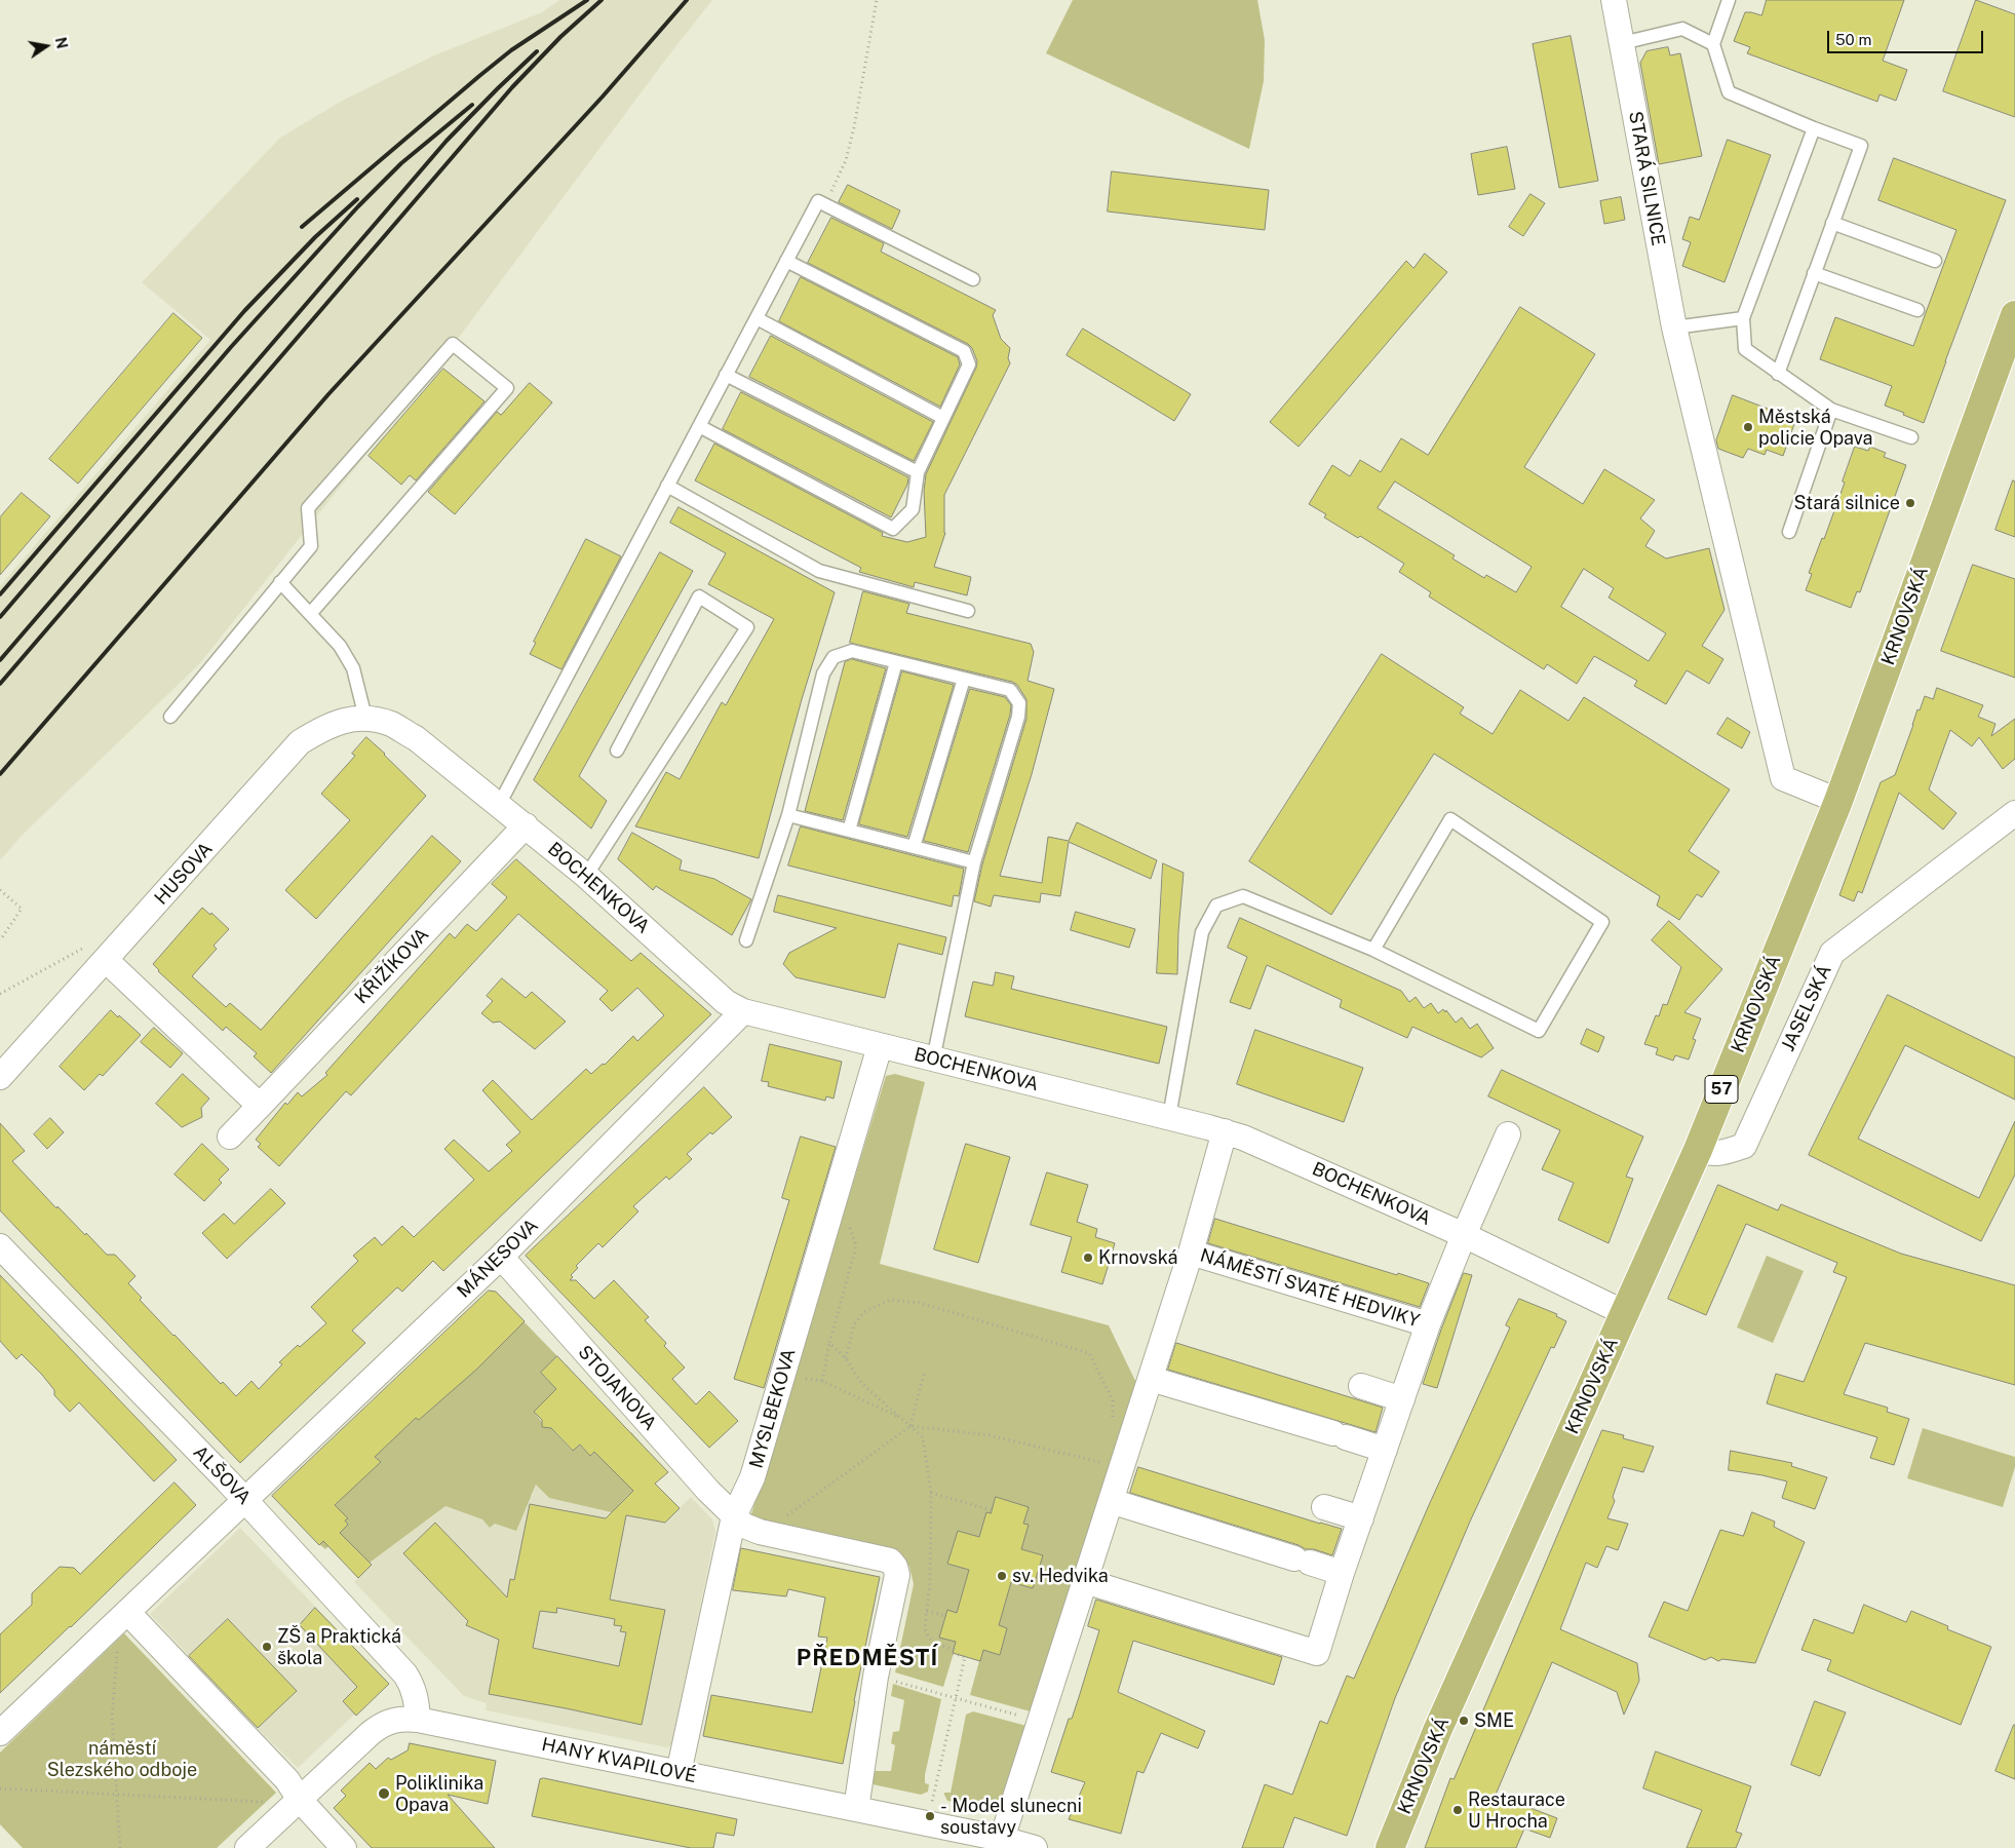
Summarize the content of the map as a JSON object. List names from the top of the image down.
{
  "streets": {
    "main road": ["KRNOVSKÁ", "57"],
    "street": [
      "STARÁ SILNICE",
      "HUSOVA",
      "BOCHENKOVA",
      "KŘIŽÍKOVA",
      "JASELSKÁ",
      "MÁNESOVA",
      "NÁMĚSTÍ SVATÉ HEDVIKY",
      "STOJANOVA",
      "MYSLBEKOVA",
      "ALŠOVA",
      "HANY KVAPILOVÉ"
    ]
  },
  "crossings": [
    ["STARÁ SILNICE", "KRNOVSKÁ"],
    ["KRNOVSKÁ", "BOCHENKOVA"],
    ["KRNOVSKÁ", "JASELSKÁ"],
    ["HUSOVA", "BOCHENKOVA"],
    ["BOCHENKOVA", "KŘIŽÍKOVA"],
    ["BOCHENKOVA", "MÁNESOVA"],
    ["BOCHENKOVA", "NÁMĚSTÍ SVATÉ HEDVIKY"],
    ["BOCHENKOVA", "MYSLBEKOVA"],
    ["MÁNESOVA", "STOJANOVA"],
    ["MÁNESOVA", "ALŠOVA"],
    ["NÁMĚSTÍ SVATÉ HEDVIKY", "HANY KVAPILOVÉ"],
    ["STOJANOVA", "MYSLBEKOVA"],
    ["MYSLBEKOVA", "HANY KVAPILOVÉ"],
    ["ALŠOVA", "HANY KVAPILOVÉ"]
  ],
  "districts": ["PŘEDMĚSTÍ"],
  "parks": ["náměstí Slezského odboje"],
  "places": [
    "Městská policie Opava",
    "Stará silnice",
    "Krnovská",
    "sv. Hedvika",
    "ZŠ a Praktická škola",
    "SME",
    "Poliklinika Opava",
    "Restaurace U Hrocha",
    "- Model slunecni soustavy"
  ],
  "scale_bar": "50 m",
  "north": "right"
}
